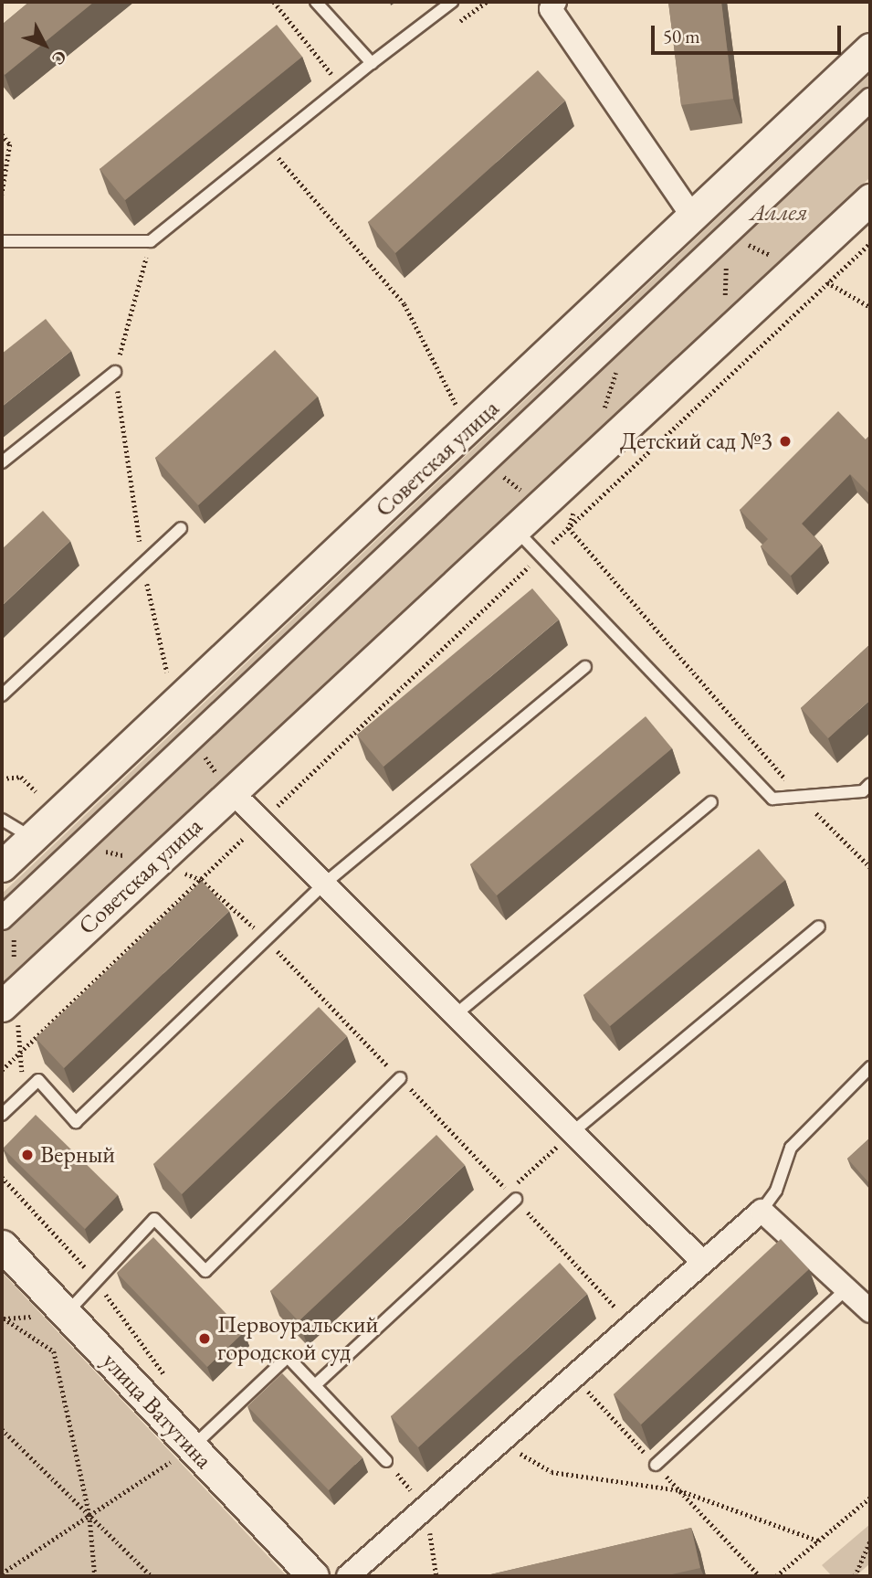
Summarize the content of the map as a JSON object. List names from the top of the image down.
{
  "streets": {
    "street": ["Советская улица", "улица Ватутина"]
  },
  "parks": ["Аллея"],
  "places": ["Детский сад №3", "Верный", "Первоуральский городской суд"],
  "scale_bar": "50 m",
  "north": "bottom right"
}
